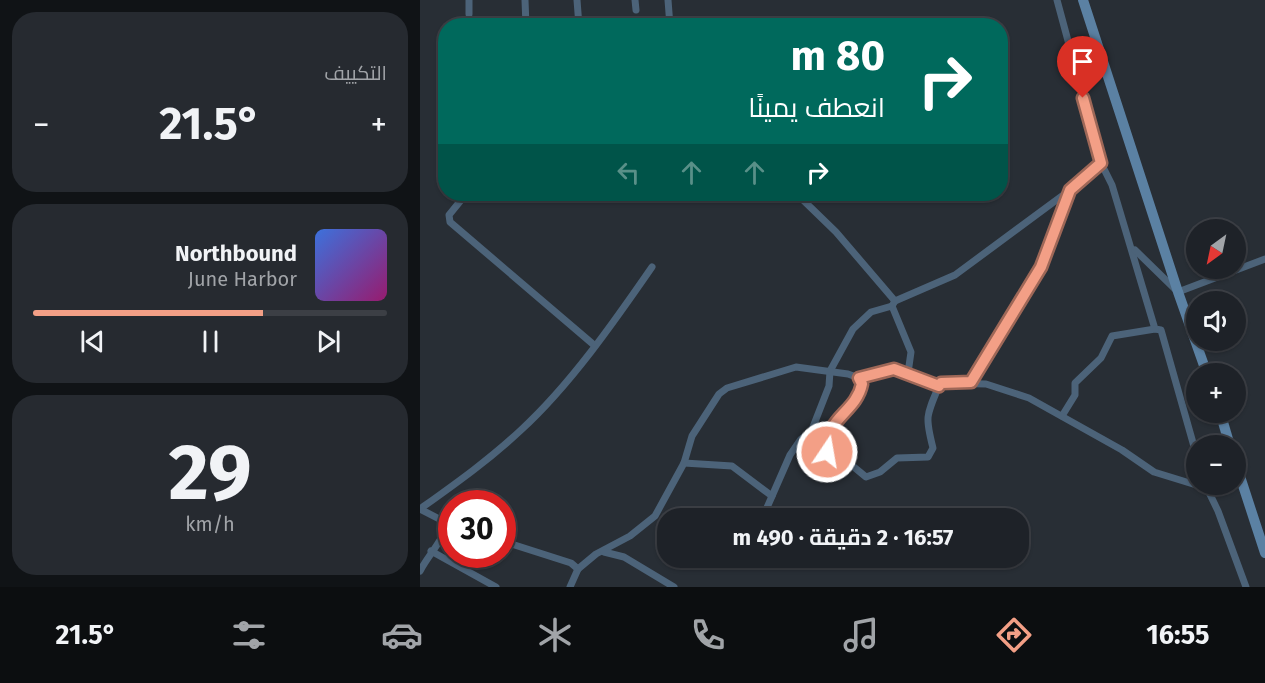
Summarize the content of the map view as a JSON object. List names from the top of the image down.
{
  "north": "bottom left",
  "page": {
    "tile": [
      "التكييف",
      ["29", "km/h"]
    ],
    "turn": ["80 m", "انعطف يمينًا"],
    "heat": ["−", "21.5°", "+"],
    "map_buttons": ["+", "−"],
    "song": ["Northbound", "June Harbor"],
    "limit": "30",
    "trip": "16:57 · 2 دقيقة · 490 m",
    "tabs": ["16:55", "21.5°"]
  }
}
